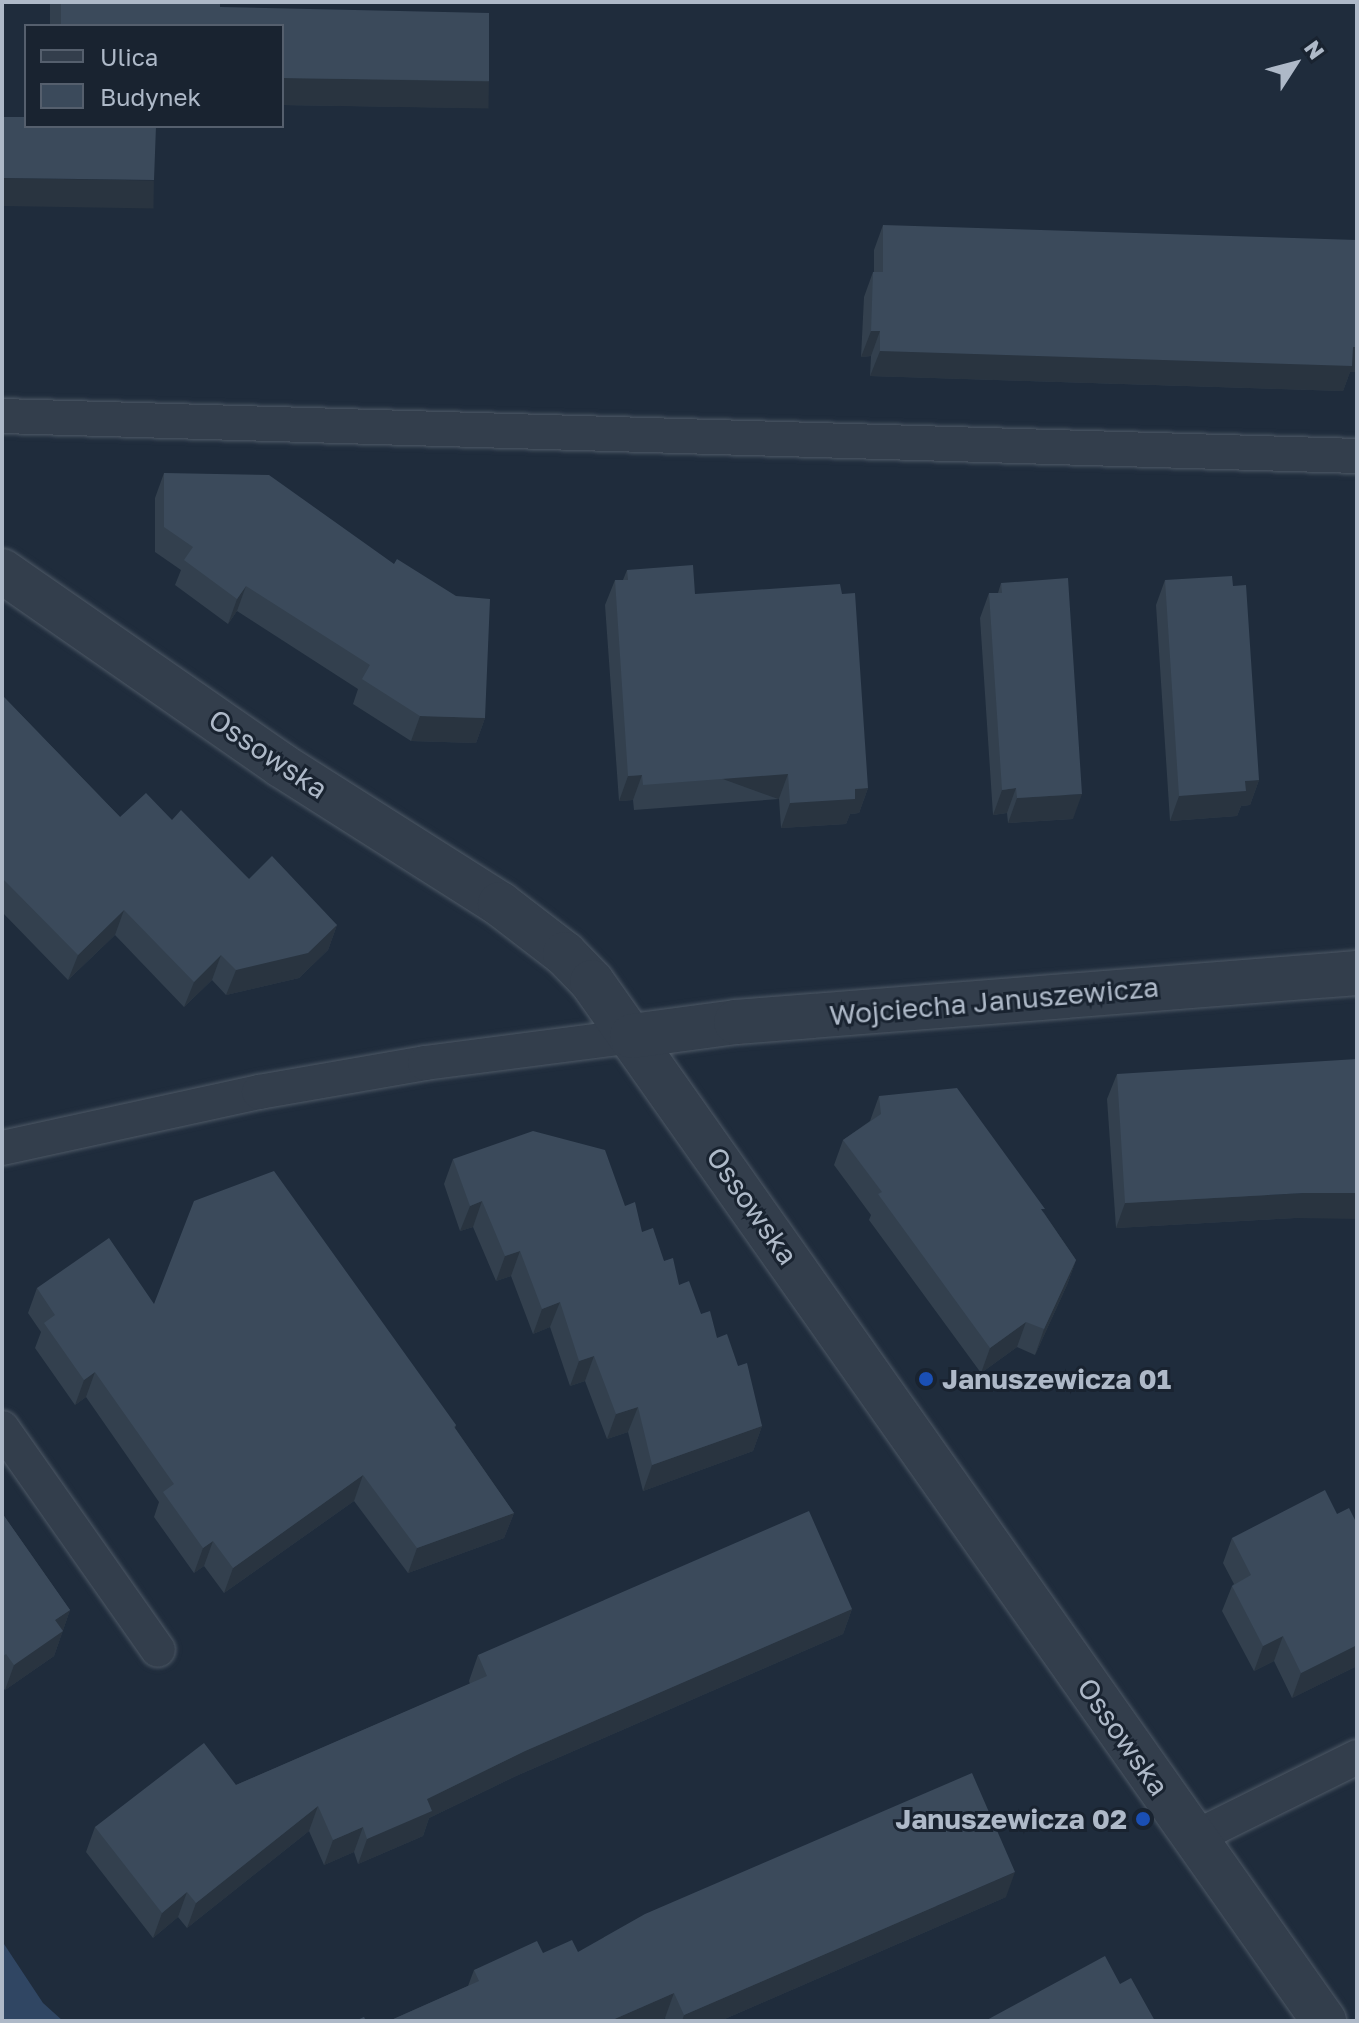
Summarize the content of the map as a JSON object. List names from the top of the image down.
{
  "streets": {
    "street": ["Ossowska", "Wojciecha Januszewicza"]
  },
  "crossings": [
    ["Ossowska", "Wojciecha Januszewicza"]
  ],
  "places": ["Januszewicza 01", "Januszewicza 02"],
  "legend": ["Ulica", "Budynek"],
  "north": "top right"
}
